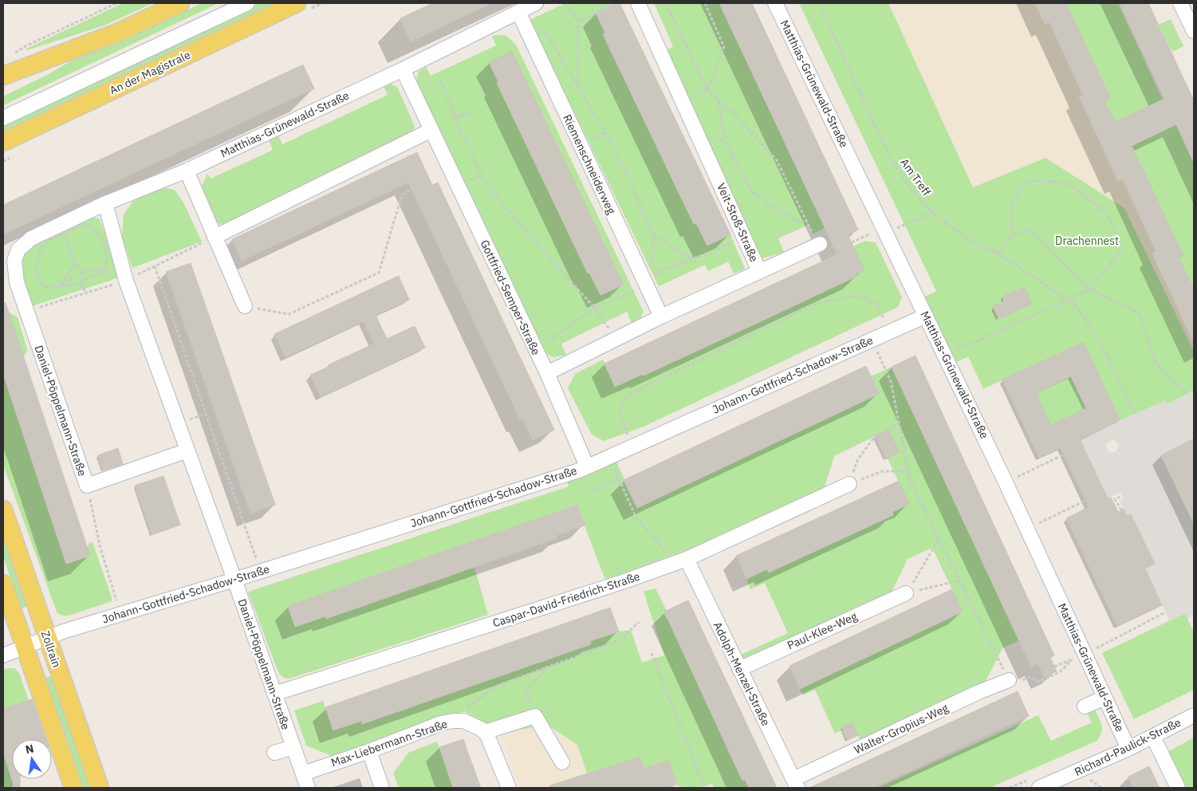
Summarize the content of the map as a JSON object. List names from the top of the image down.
{
  "streets": {
    "main road": ["An der Magistrale", "Zollrain"],
    "street": [
      "Matthias-Grünewald-Straße",
      "Riemenschneiderweg",
      "Veit-Stoß-Straße",
      "Gottfried-Semper-Straße",
      "Johann-Gottfried-Schadow-Straße",
      "Daniel-Pöppelmann-Straße",
      "Caspar-David-Friedrich-Straße",
      "Paul-Klee-Weg",
      "Adolph-Menzel-Straße",
      "Walter-Gropius-Weg",
      "Max-Liebermann-Straße",
      "Richard-Paulick-Straße"
    ],
    "path": ["Am Treff"]
  },
  "crossings": [
    ["Matthias-Grünewald-Straße", "Riemenschneiderweg"],
    ["Matthias-Grünewald-Straße", "Gottfried-Semper-Straße"],
    ["Matthias-Grünewald-Straße", "Johann-Gottfried-Schadow-Straße"],
    ["Matthias-Grünewald-Straße", "Daniel-Pöppelmann-Straße"],
    ["Matthias-Grünewald-Straße", "Richard-Paulick-Straße"],
    ["Riemenschneiderweg", "Veit-Stoß-Straße"],
    ["Veit-Stoß-Straße", "Gottfried-Semper-Straße"],
    ["Gottfried-Semper-Straße", "Johann-Gottfried-Schadow-Straße"],
    ["Johann-Gottfried-Schadow-Straße", "Daniel-Pöppelmann-Straße"],
    ["Johann-Gottfried-Schadow-Straße", "Zollrain"],
    ["Daniel-Pöppelmann-Straße", "Caspar-David-Friedrich-Straße"],
    ["Daniel-Pöppelmann-Straße", "Max-Liebermann-Straße"],
    ["Caspar-David-Friedrich-Straße", "Adolph-Menzel-Straße"],
    ["Paul-Klee-Weg", "Adolph-Menzel-Straße"],
    ["Adolph-Menzel-Straße", "Walter-Gropius-Weg"]
  ],
  "parks": ["Drachennest"],
  "north": "top"
}
